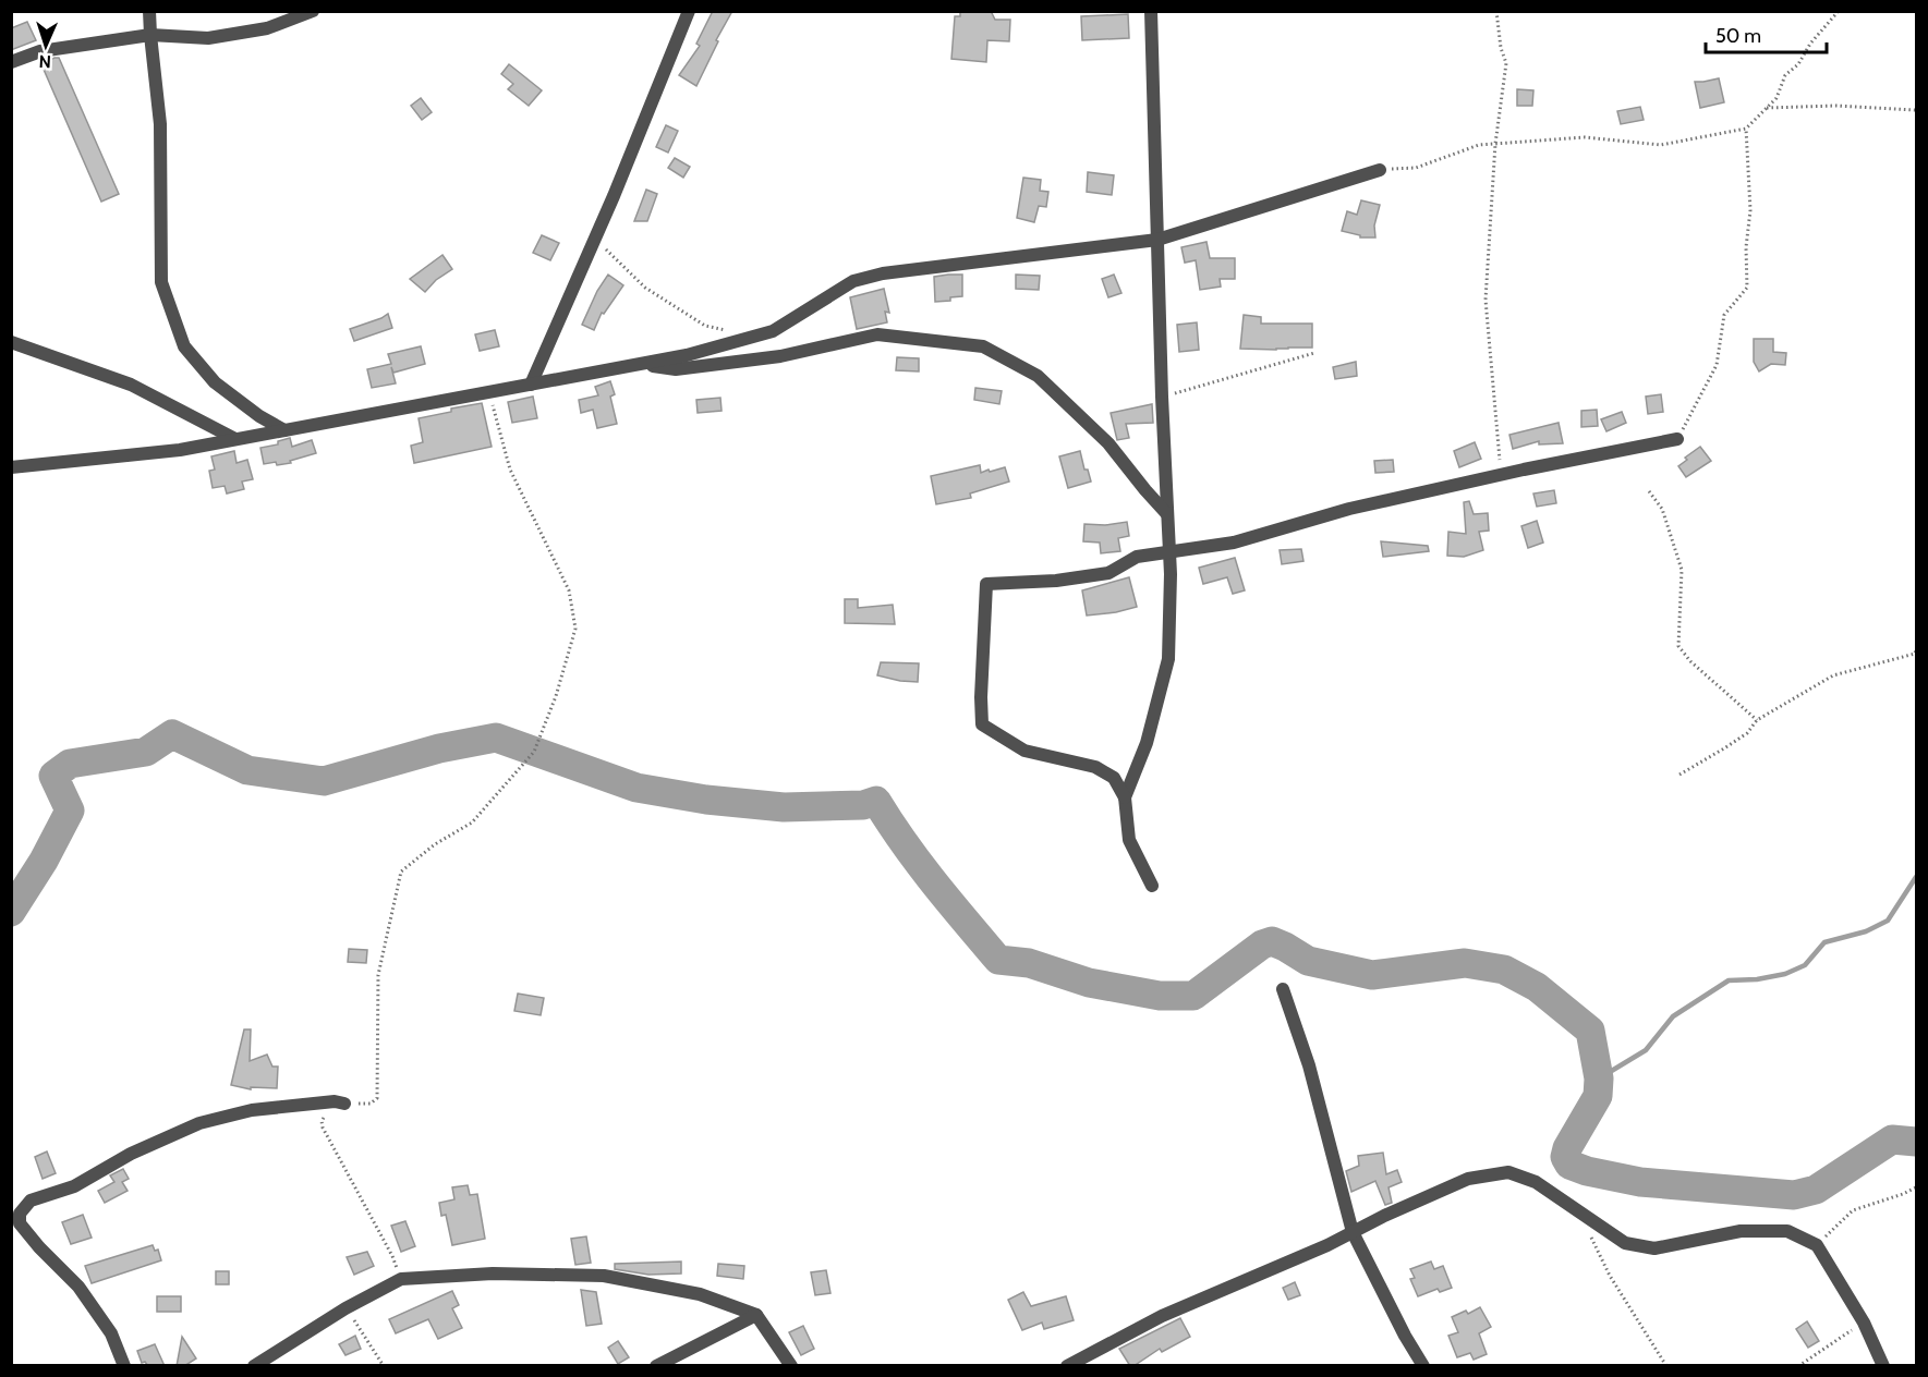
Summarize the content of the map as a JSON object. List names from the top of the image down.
{
  "scale_bar": "50 m",
  "north": "bottom"
}
